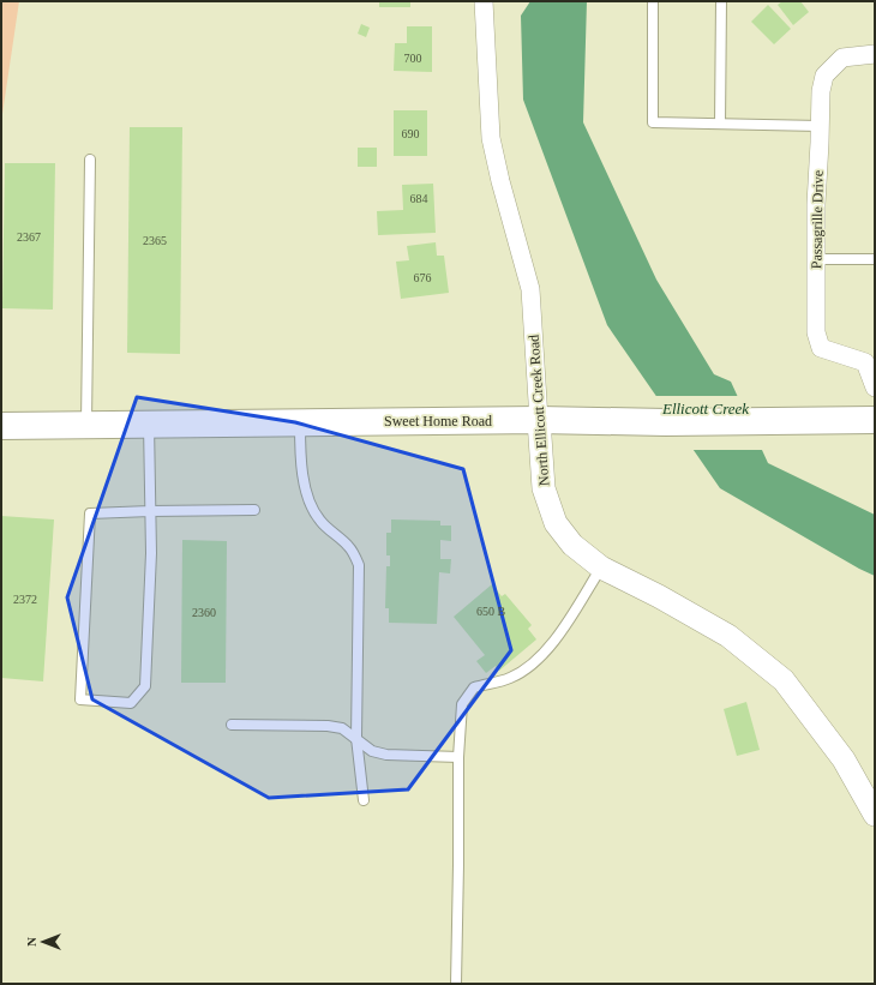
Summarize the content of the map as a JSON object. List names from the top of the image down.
{
  "streets": {
    "main road": ["Sweet Home Road"],
    "street": ["Passagrille Drive", "North Ellicott Creek Road"]
  },
  "crossings": [
    ["North Ellicott Creek Road", "Sweet Home Road"]
  ],
  "water": ["Ellicott Creek"],
  "house_numbers": [
    "700",
    "690",
    "684",
    "2367",
    "2365",
    "676",
    "2372",
    "650 B",
    "2360"
  ],
  "north": "left"
}
